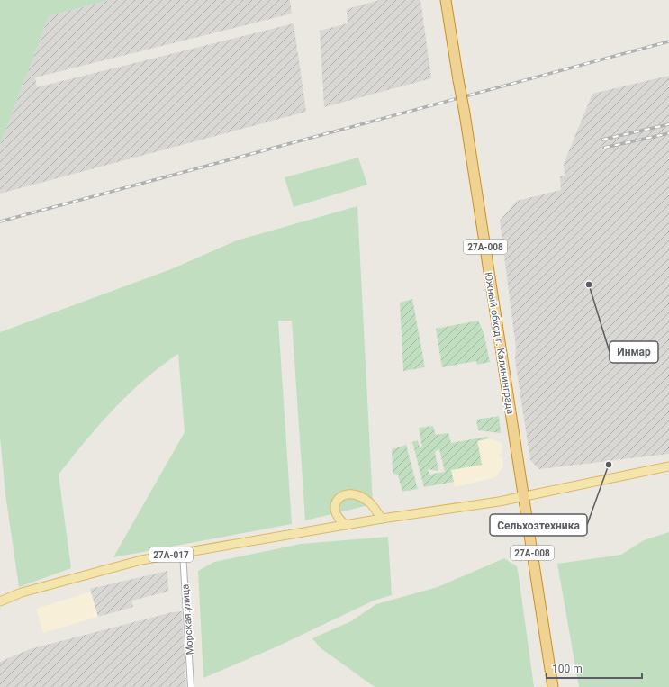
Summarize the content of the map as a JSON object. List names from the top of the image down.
{
  "streets": {
    "highway": ["27А-008", "Южный обход г. Калининграда"],
    "main road": ["27А-017"],
    "street": ["Морская улица"]
  },
  "crossings": [
    ["Южный обход г. Калининграда", "27А-017"],
    ["27А-017", "Морская улица"]
  ],
  "places": ["Инмар", "Сельхозтехника"],
  "scale_bar": "100 m"
}
